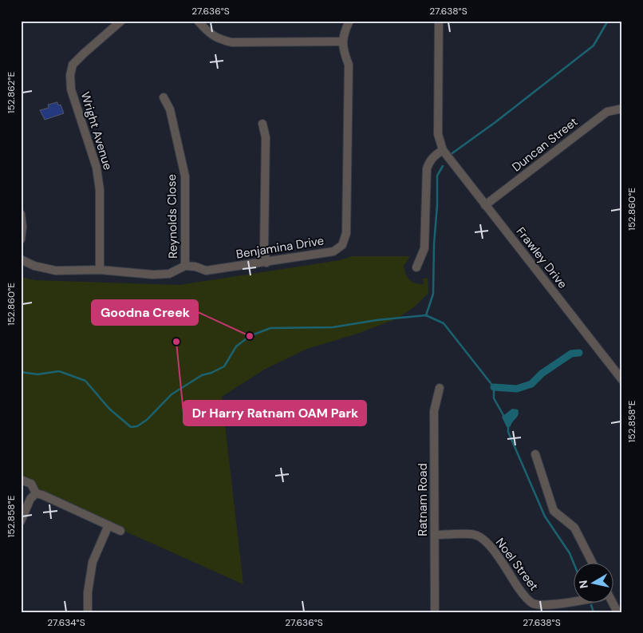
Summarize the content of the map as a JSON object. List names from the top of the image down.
{
  "streets": {
    "street": [
      "Wright Avenue",
      "Duncan Street",
      "Reynolds Close",
      "Benjamina Drive",
      "Frawley Drive",
      "Ratnam Road",
      "Noel Street"
    ]
  },
  "crossings": [
    ["Duncan Street", "Frawley Drive"],
    ["Reynolds Close", "Benjamina Drive"],
    ["Ratnam Road", "Noel Street"]
  ],
  "places": ["Goodna Creek", "Dr Harry Ratnam OAM Park"],
  "north": "left",
  "coordinates": [
    "27.636°S",
    "27.638°S",
    "152.862°E",
    "152.860°E",
    "152.858°E",
    "27.634°S"
  ]
}
